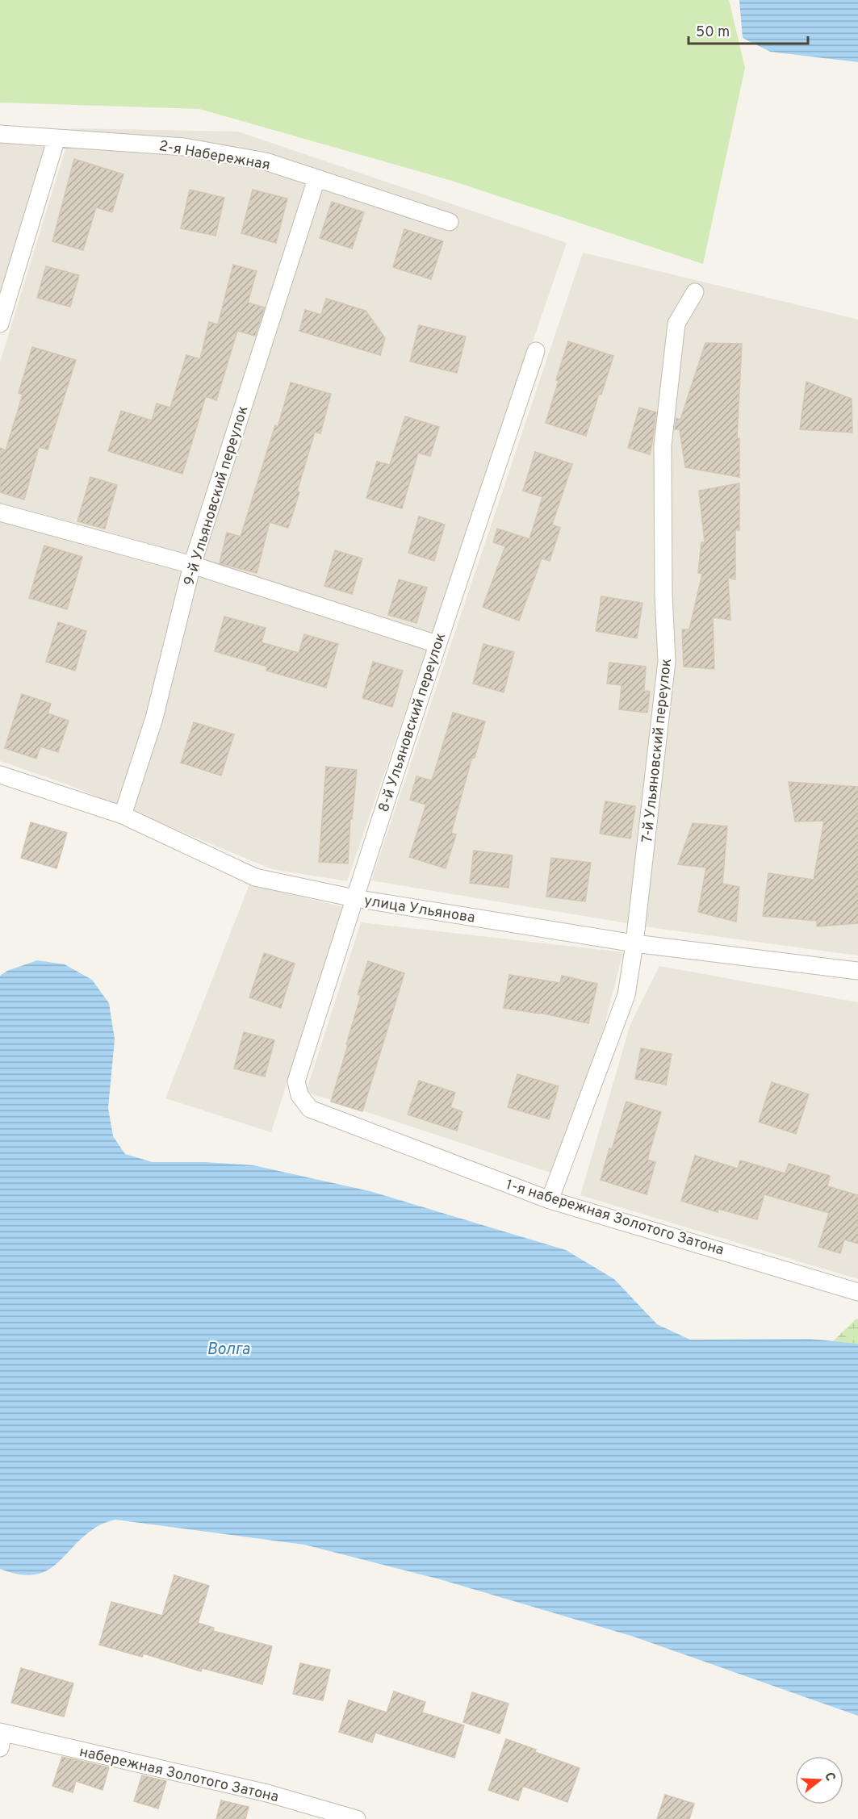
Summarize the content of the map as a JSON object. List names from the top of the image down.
{
  "streets": {
    "street": [
      "2-я Набережная",
      "9-й Ульяновский переулок",
      "8-й Ульяновский переулок",
      "7-й Ульяновский переулок",
      "улица Ульянова",
      "1-я набережная Золотого Затона",
      "набережная Золотого Затона"
    ]
  },
  "crossings": [
    ["2-я Набережная", "9-й Ульяновский переулок"],
    ["9-й Ульяновский переулок", "улица Ульянова"],
    ["8-й Ульяновский переулок", "улица Ульянова"],
    ["8-й Ульяновский переулок", "1-я набережная Золотого Затона"],
    ["7-й Ульяновский переулок", "улица Ульянова"],
    ["7-й Ульяновский переулок", "1-я набережная Золотого Затона"]
  ],
  "water": ["Волга"],
  "scale_bar": "50 m",
  "north": "right"
}
